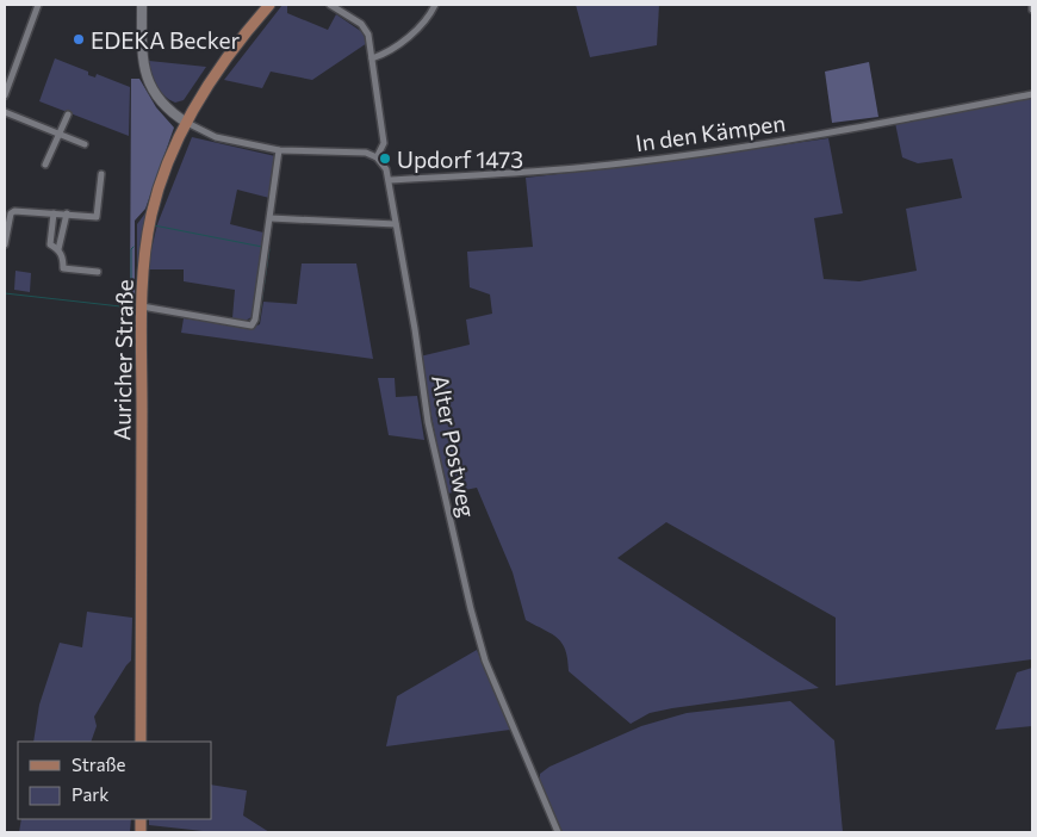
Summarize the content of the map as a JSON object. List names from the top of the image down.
{
  "streets": {
    "main road": ["Auricher Straße"],
    "street": ["In den Kämpen", "Alter Postweg"]
  },
  "crossings": [
    ["In den Kämpen", "Alter Postweg"]
  ],
  "places": ["EDEKA Becker", "Updorf 1473"],
  "legend": ["Straße", "Park"]
}
